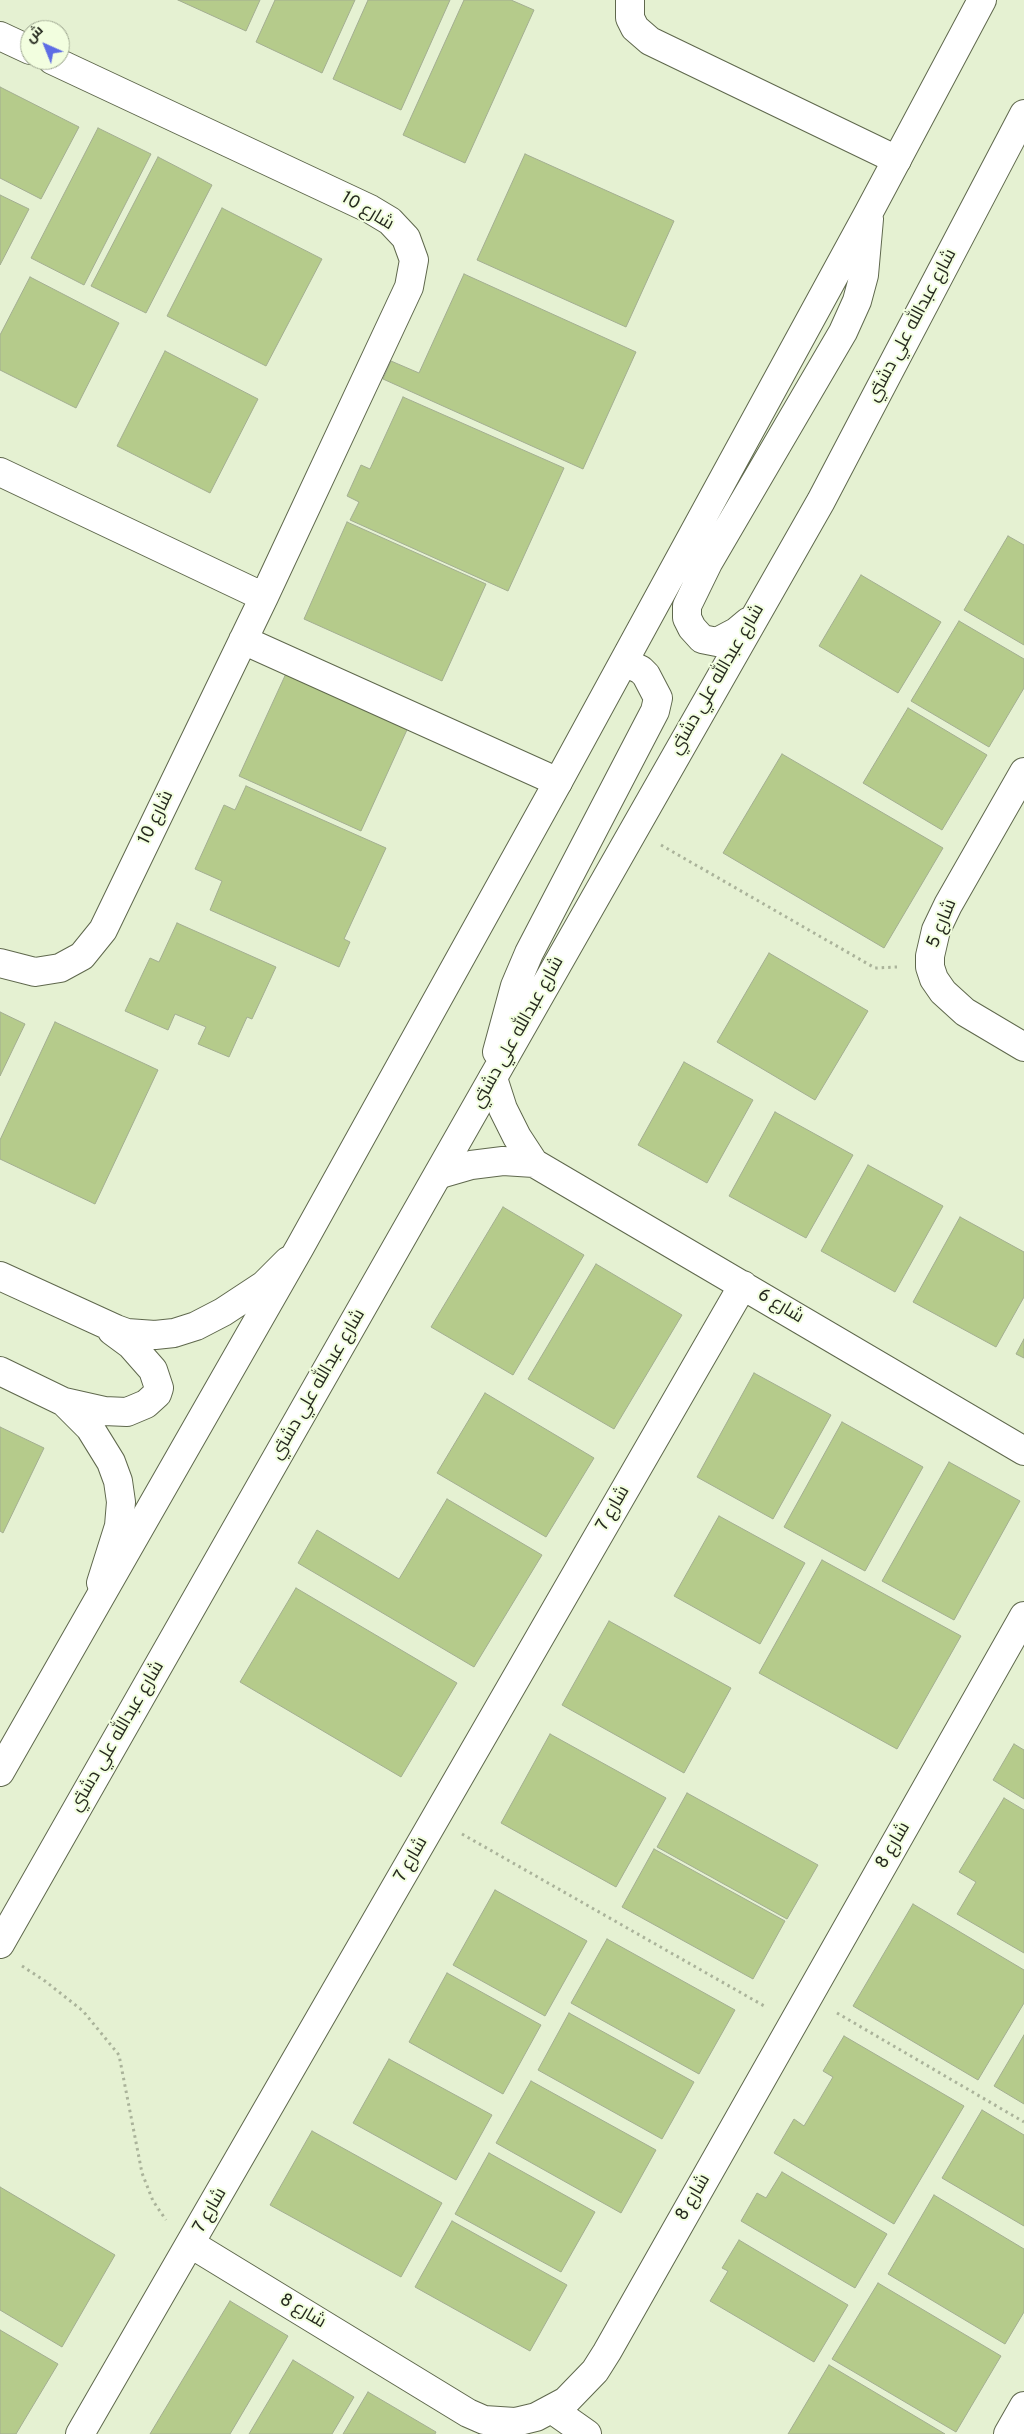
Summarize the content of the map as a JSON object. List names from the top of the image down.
{
  "streets": {
    "street": [
      "شارع 10",
      "شارع عبدالله علي دشتي",
      "شارع 5",
      "شارع 6",
      "شارع 7",
      "شارع 8"
    ]
  },
  "crossings": [
    ["شارع عبدالله علي دشتي", "شارع 6"],
    ["شارع 6", "شارع 7"],
    ["شارع 7", "شارع 8"]
  ],
  "north": "top left"
}
